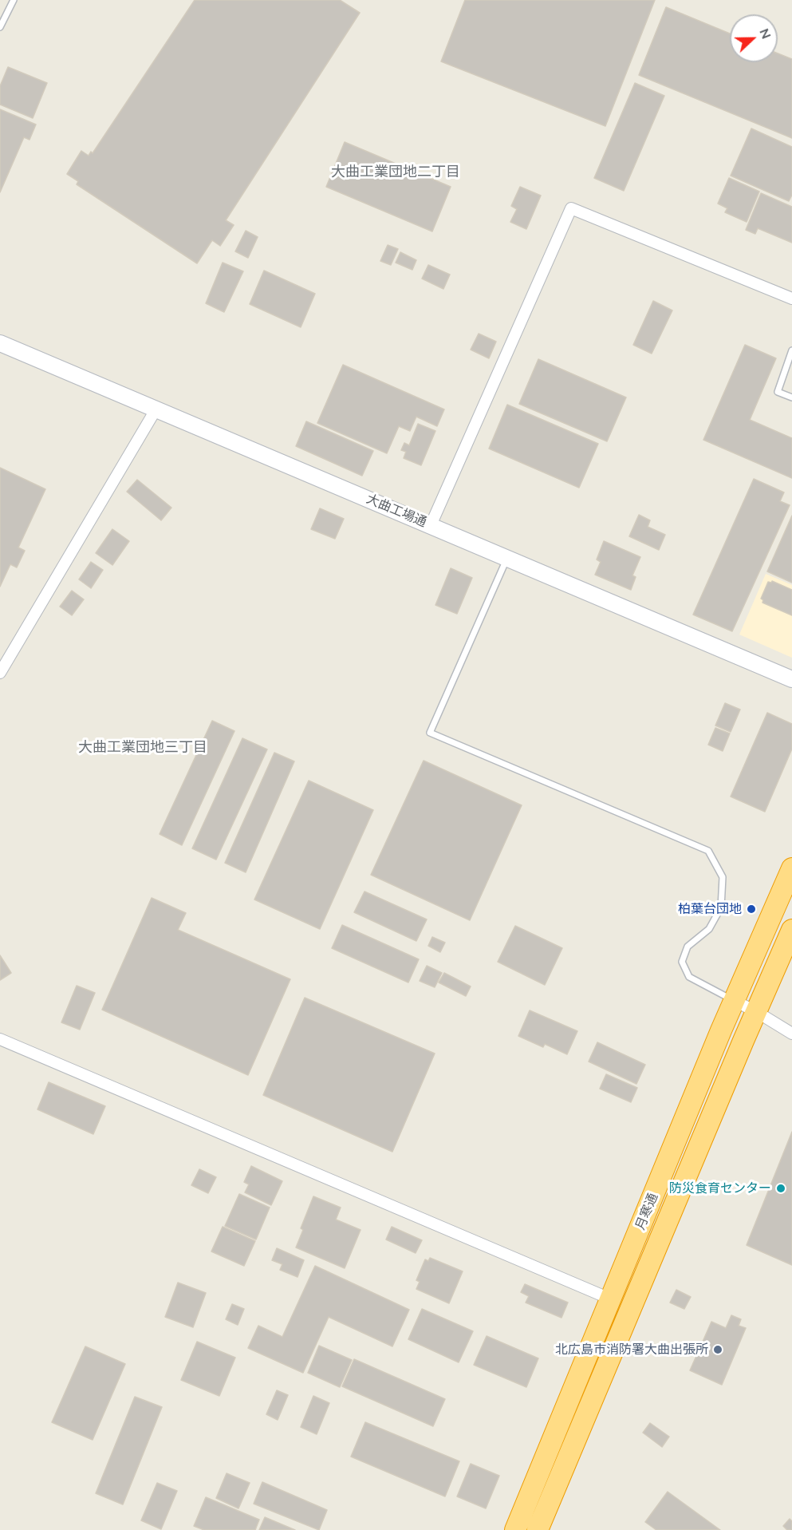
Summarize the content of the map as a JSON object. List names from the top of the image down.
{
  "streets": {
    "highway": ["月寒通"],
    "street": ["大曲工場通"]
  },
  "districts": ["大曲工業団地二丁目", "大曲工業団地三丁目"],
  "places": ["柏葉台団地", "防災食育センター", "北広島市消防署大曲出張所"],
  "north": "right"
}
